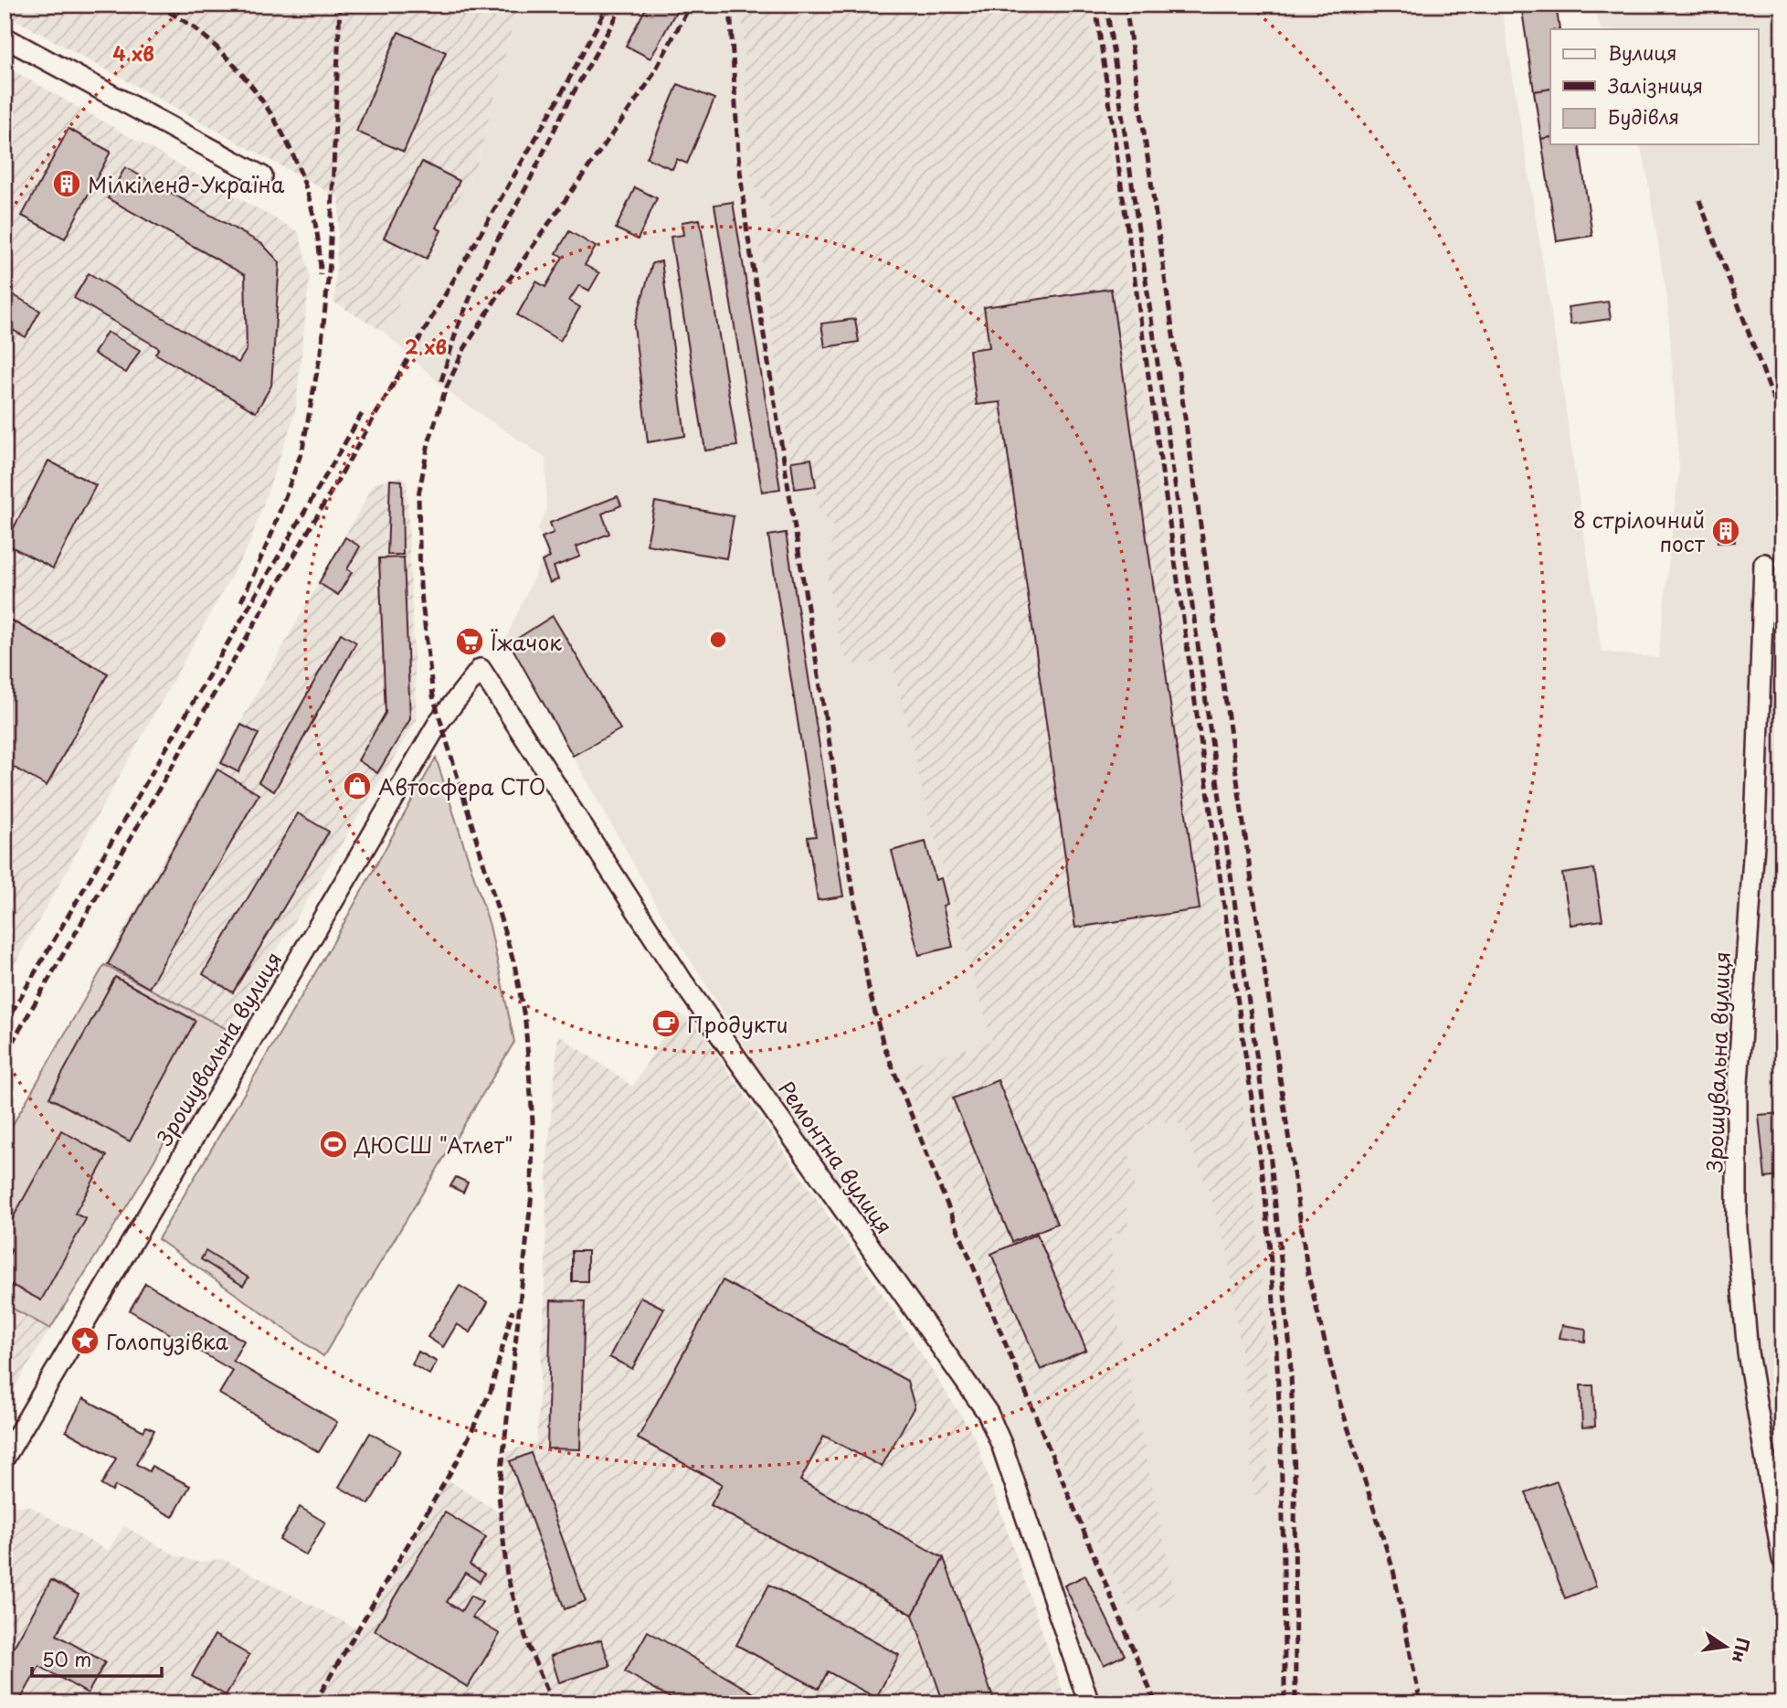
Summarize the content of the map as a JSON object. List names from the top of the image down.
{
  "streets": {
    "street": ["Зрошувальна вулиця", "Ремонтна вулиця"]
  },
  "crossings": [
    ["Зрошувальна вулиця", "Ремонтна вулиця"]
  ],
  "places": {
    "building": ["Мілкіленд-Україна", "8 стрілочний пост"],
    "supermarket": ["Їжачок"],
    "shop": ["Автосфера СТО"],
    "cafe": ["Продукти"],
    "sports": ["ДЮСШ \"Атлет\""],
    "place": ["Голопузівка"]
  },
  "legend": ["Вулиця", "Залізниця", "Будівля"],
  "scale_bar": "50 m",
  "north": "right",
  "rings": ["4 хв", "2 хв"]
}
